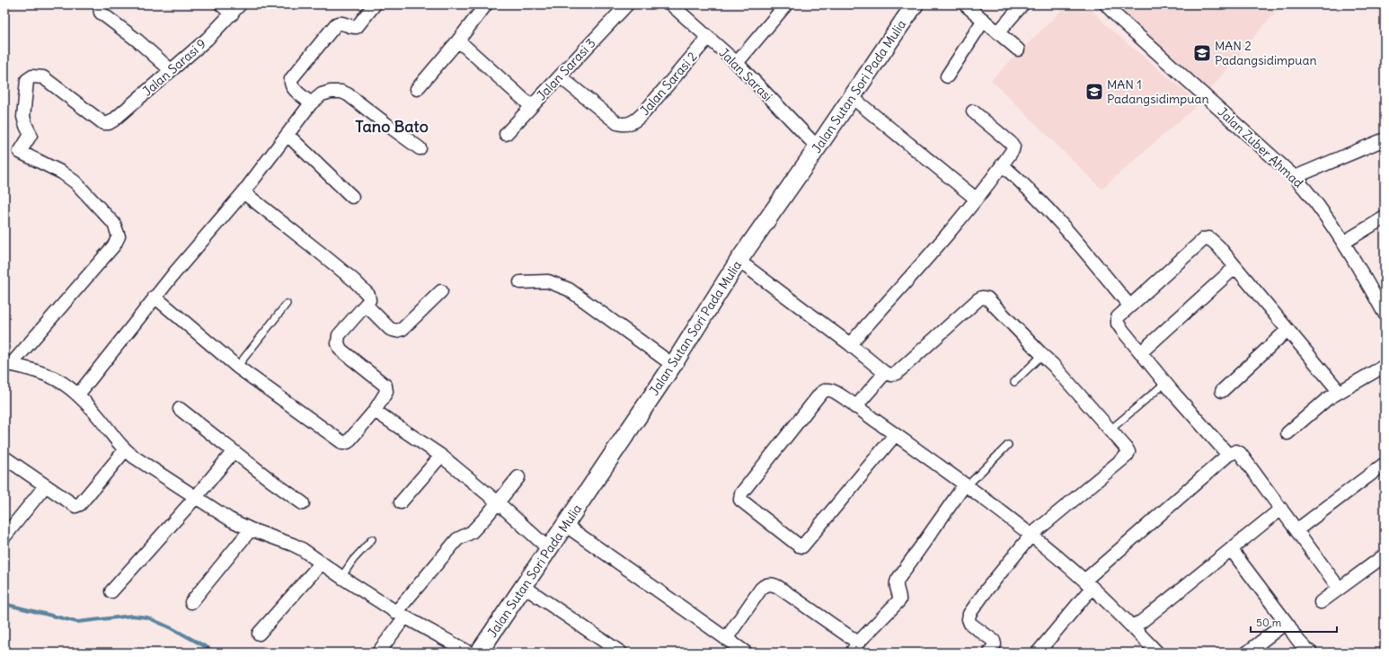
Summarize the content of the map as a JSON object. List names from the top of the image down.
{
  "streets": {
    "street": [
      "Jalan Sarasi 9",
      "Jalan Sarasi 3",
      "Jalan Sarasi",
      "Jalan Sarasi 2",
      "Jalan Sutan Sori Pada Mulia",
      "Jalan Zuber Ahmad"
    ]
  },
  "crossings": [
    ["Jalan Sarasi 3", "Jalan Sarasi 2"],
    ["Jalan Sarasi", "Jalan Sarasi 2"],
    ["Jalan Sarasi", "Jalan Sutan Sori Pada Mulia"]
  ],
  "districts": ["Tano Bato"],
  "places": {
    "school or university": ["MAN 2 Padangsidimpuan", "MAN 1 Padangsidimpuan"]
  },
  "scale_bar": "50 m"
}
